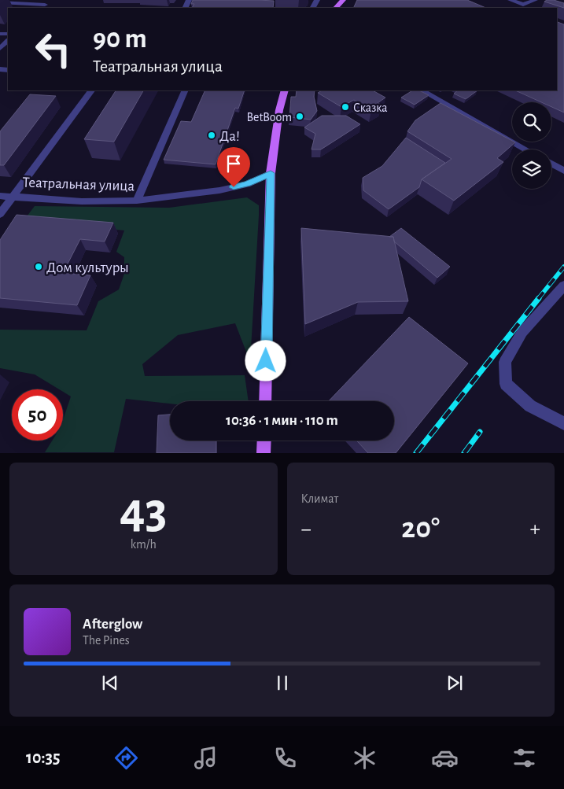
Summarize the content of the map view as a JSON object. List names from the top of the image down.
{
  "streets": {
    "street": ["Театральная улица"]
  },
  "places": [
    "Сказка",
    "BetBoom",
    "Да!",
    "Дом культуры"
  ],
  "page": {
    "turn": ["90 m", "Театральная улица"],
    "limit": "50",
    "trip": "10:36 · 1 мин · 110 m",
    "tile": [
      ["43", "km/h"],
      "Климат"
    ],
    "heat": ["−", "20°", "+"],
    "song": ["Afterglow", "The Pines"],
    "tabs": "10:35"
  }
}
